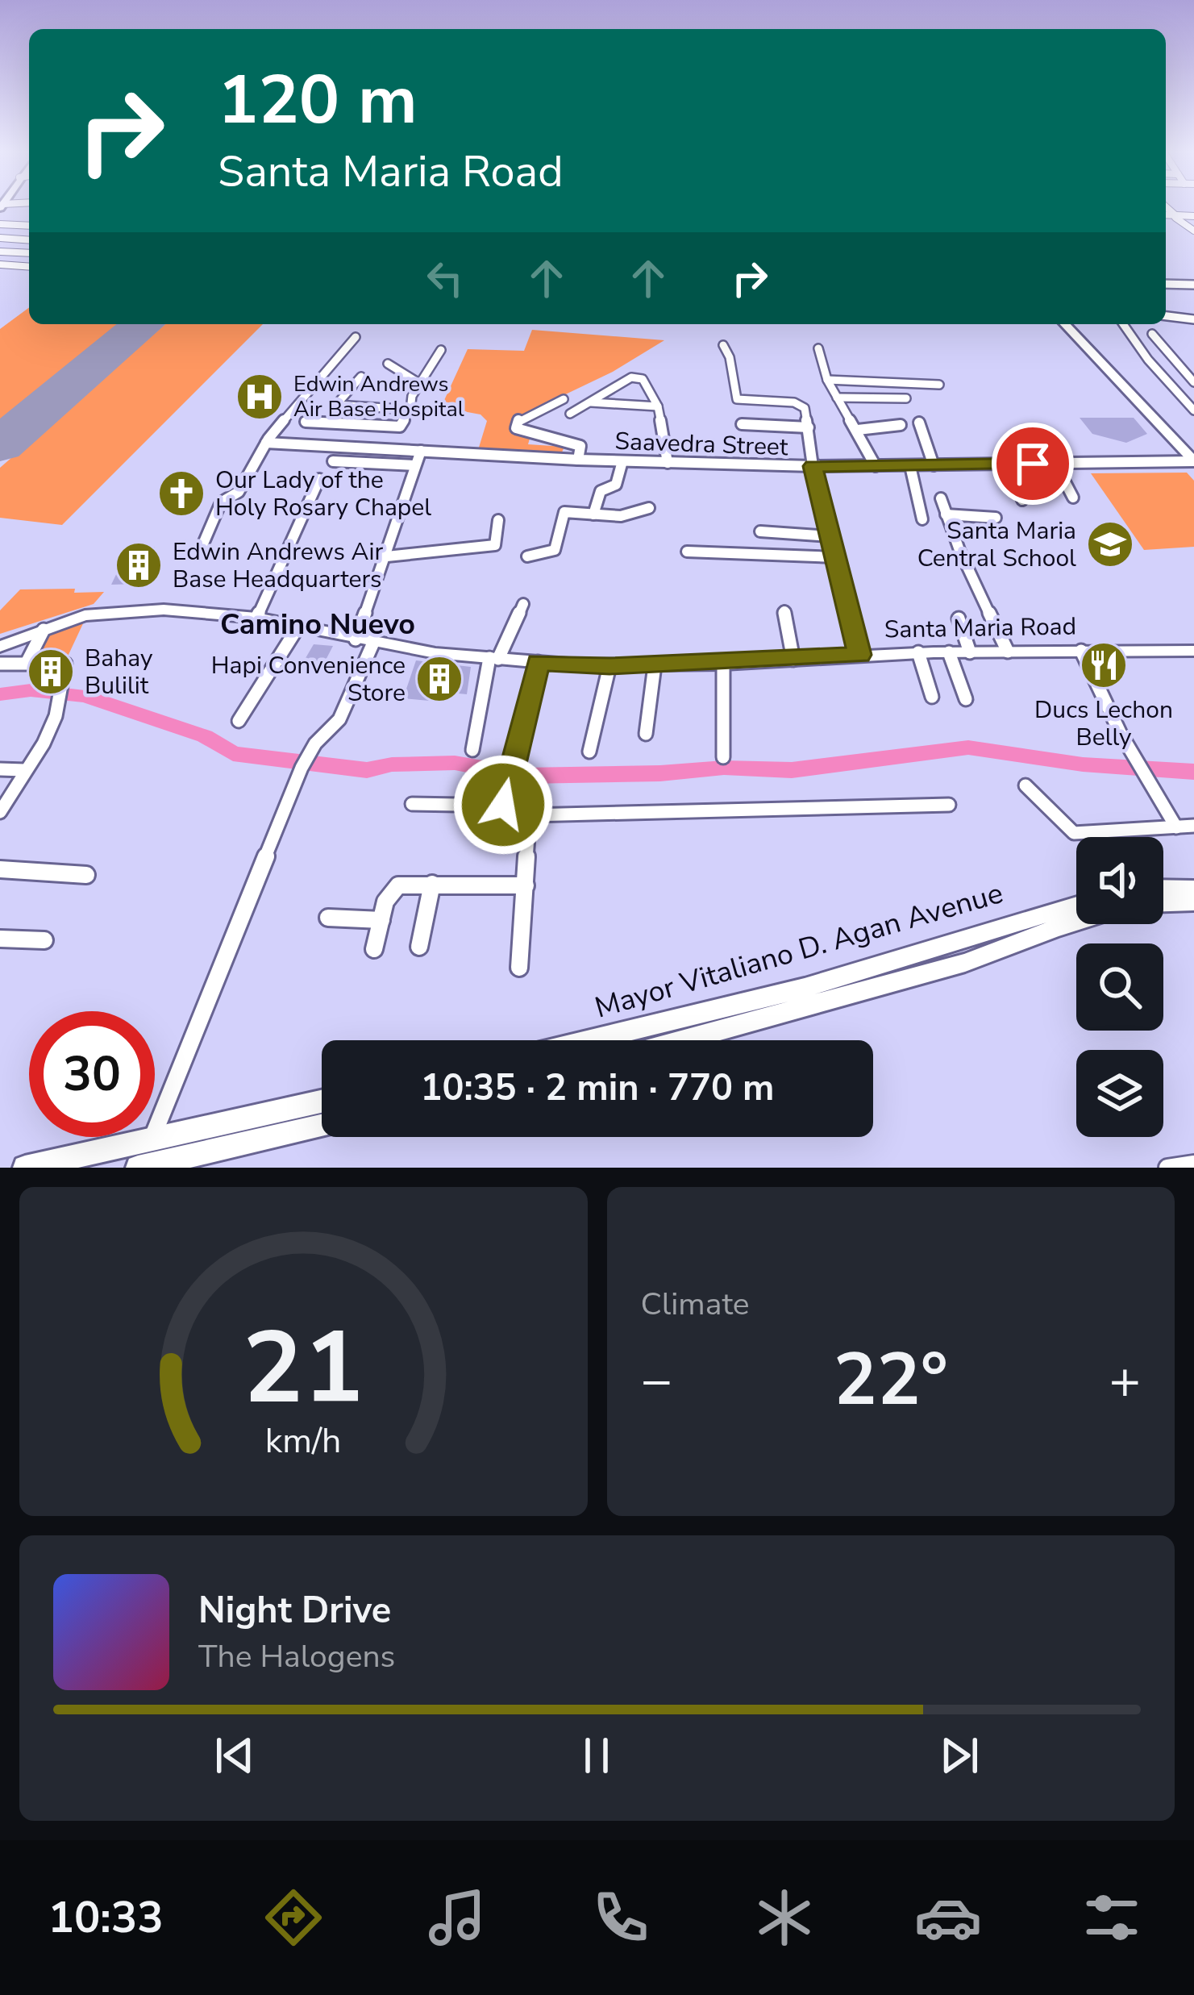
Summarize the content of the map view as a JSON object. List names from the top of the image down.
{
  "streets": {
    "main road": ["Santa Maria Road", "Mayor Vitaliano D. Agan Avenue"],
    "street": ["Saavedra Street"]
  },
  "districts": ["Camino Nuevo"],
  "places": {
    "hospital": ["Edwin Andrews Air Base Hospital"],
    "church": ["Our Lady of the Holy Rosary Chapel"],
    "school or university": ["Santa Maria Central School"],
    "building": ["Edwin Andrews Air Base Headquarters", "Bahay Bulilit", "Hapi Convenience Store"],
    "restaurant": ["Ducs Lechon Belly"]
  },
  "page": {
    "turn": ["120 m", "Santa Maria Road"],
    "limit": "30",
    "trip": "10:35 · 2 min · 770 m",
    "tile": "Climate",
    "heat": ["−", "22°", "+"],
    "song": ["Night Drive", "The Halogens"],
    "tabs": "10:33",
    "gauge": ["21", "km/h"]
  }
}
